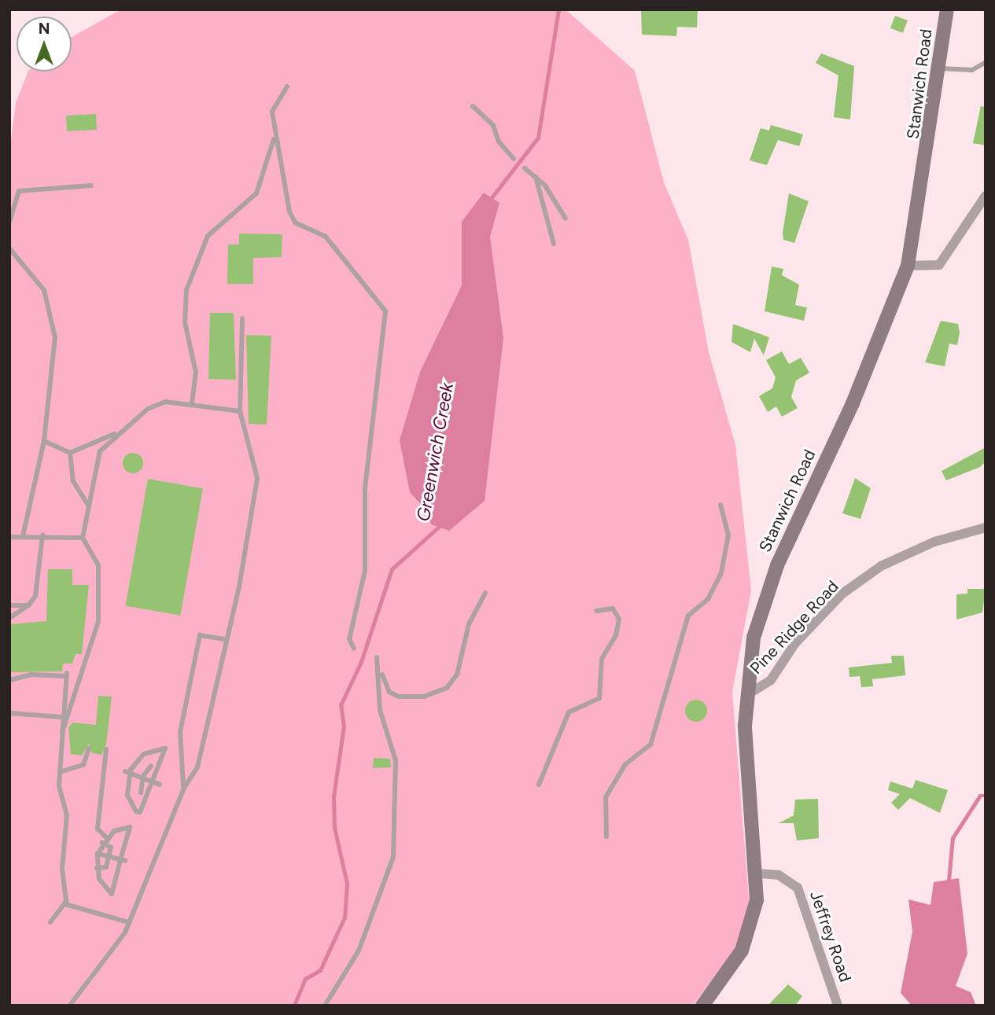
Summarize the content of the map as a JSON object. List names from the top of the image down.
{
  "streets": {
    "street": ["Stanwich Road", "Pine Ridge Road", "Jeffrey Road"]
  },
  "crossings": [
    ["Stanwich Road", "Pine Ridge Road"],
    ["Stanwich Road", "Jeffrey Road"]
  ],
  "water": ["Greenwich Creek"],
  "north": "top"
}
